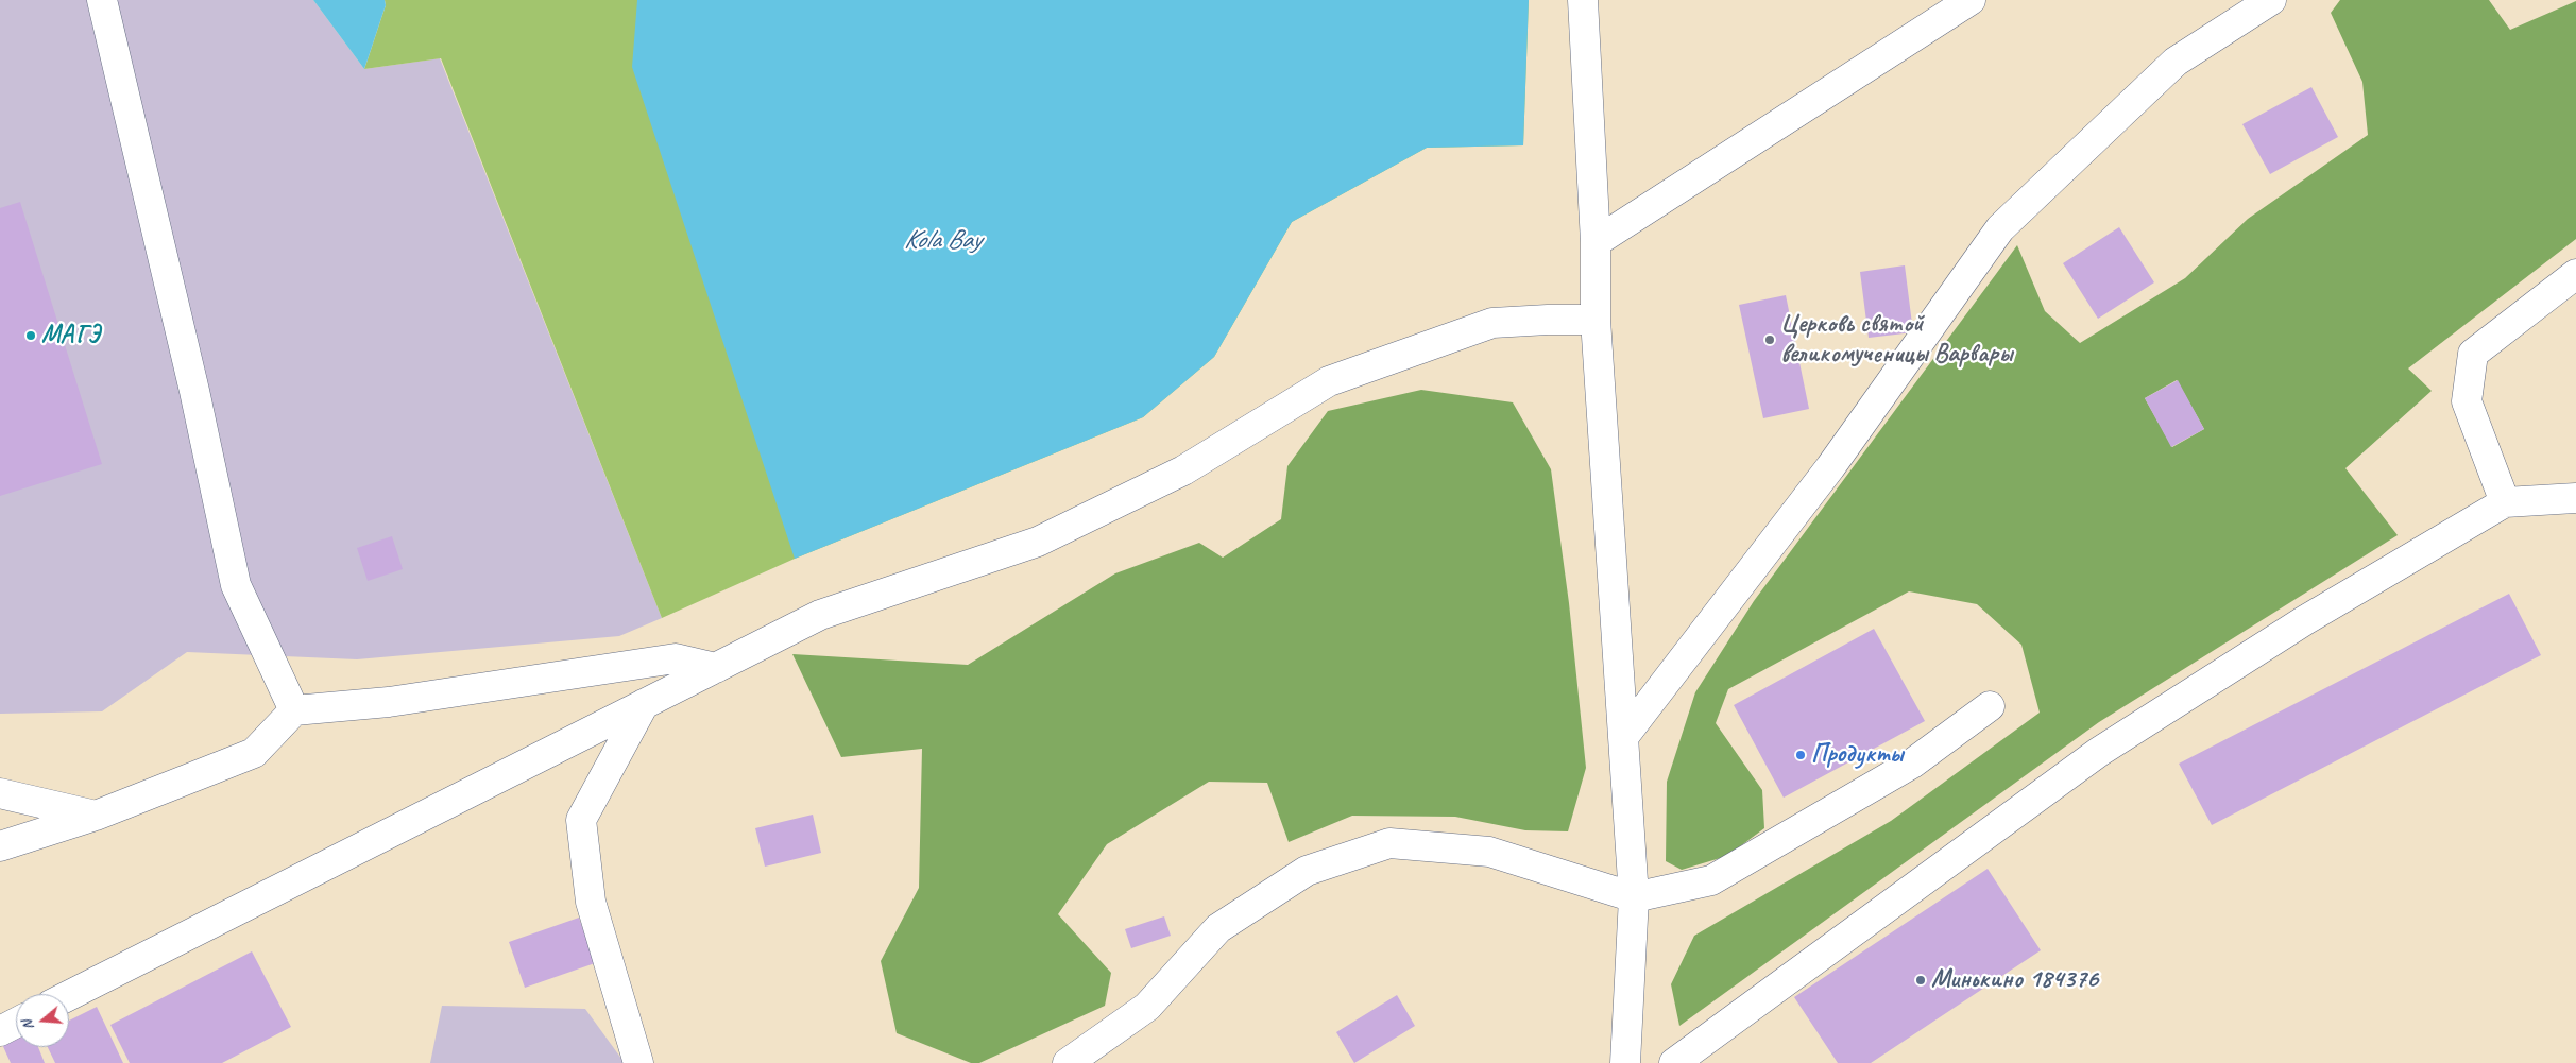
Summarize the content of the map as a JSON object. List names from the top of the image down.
{
  "water": ["Kola Bay"],
  "places": [
    "МАГЭ",
    "Церковь святой великомученицы Варвары",
    "Продукты",
    "Минькино 184376"
  ],
  "north": "left"
}
